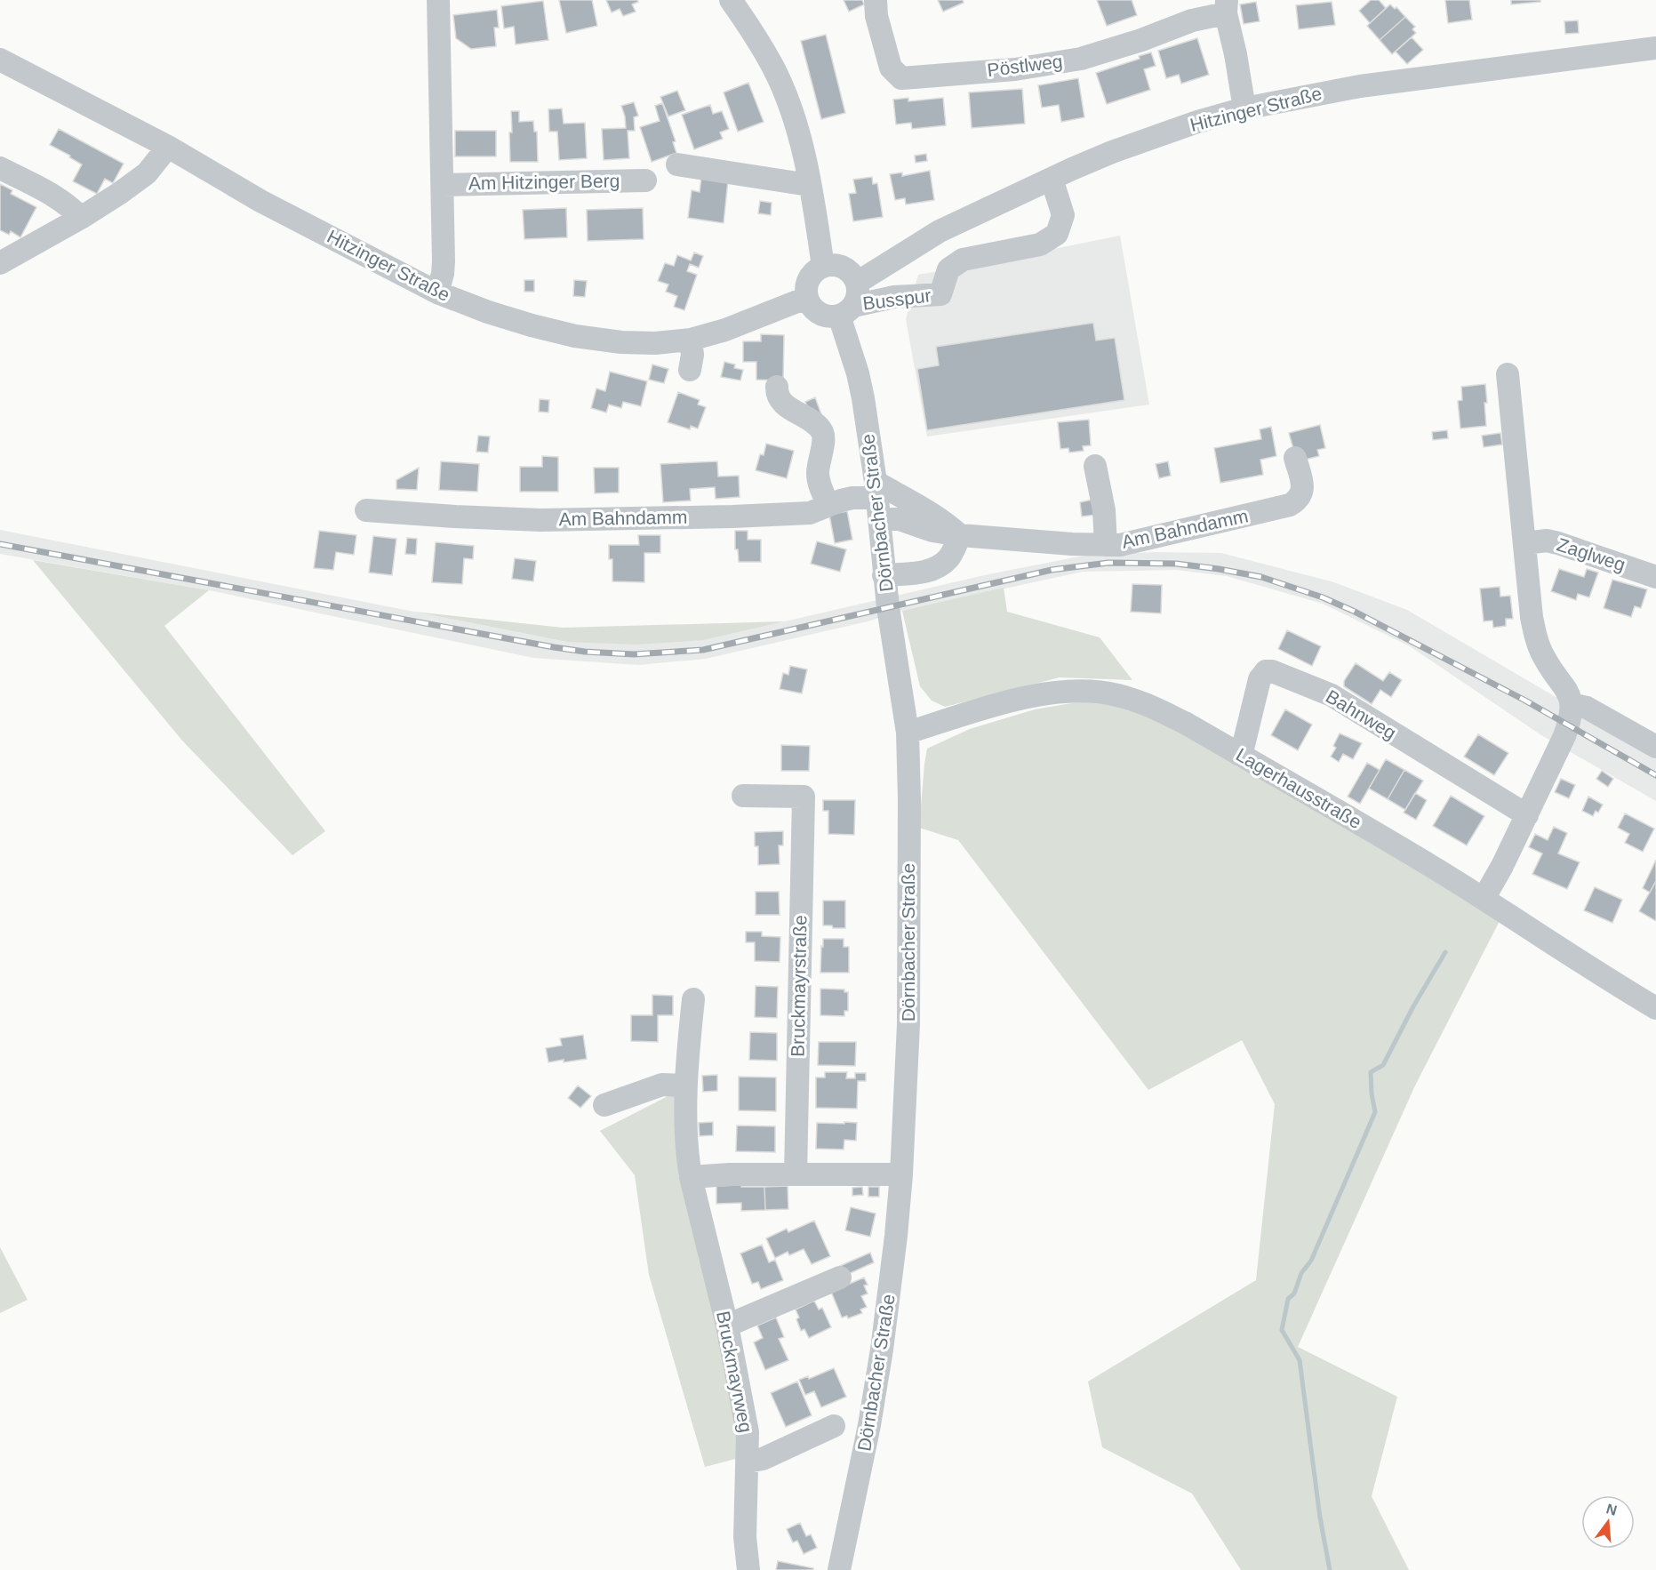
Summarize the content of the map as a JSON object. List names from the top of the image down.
{
  "streets": {
    "street": [
      "Pöstlweg",
      "Hitzinger Straße",
      "Am Hitzinger Berg",
      "Busspur",
      "Dörnbacher Straße",
      "Am Bahndamm",
      "Zaglweg",
      "Bahnweg",
      "Lagerhausstraße",
      "Bruckmayrstraße",
      "Bruckmayrweg"
    ]
  },
  "crossings": [
    ["Hitzinger Straße", "Am Hitzinger Berg"],
    ["Hitzinger Straße", "Busspur"],
    ["Hitzinger Straße", "Dörnbacher Straße"],
    ["Busspur", "Dörnbacher Straße"],
    ["Dörnbacher Straße", "Am Bahndamm"],
    ["Dörnbacher Straße", "Lagerhausstraße"],
    ["Bahnweg", "Lagerhausstraße"]
  ],
  "north": "top"
}
